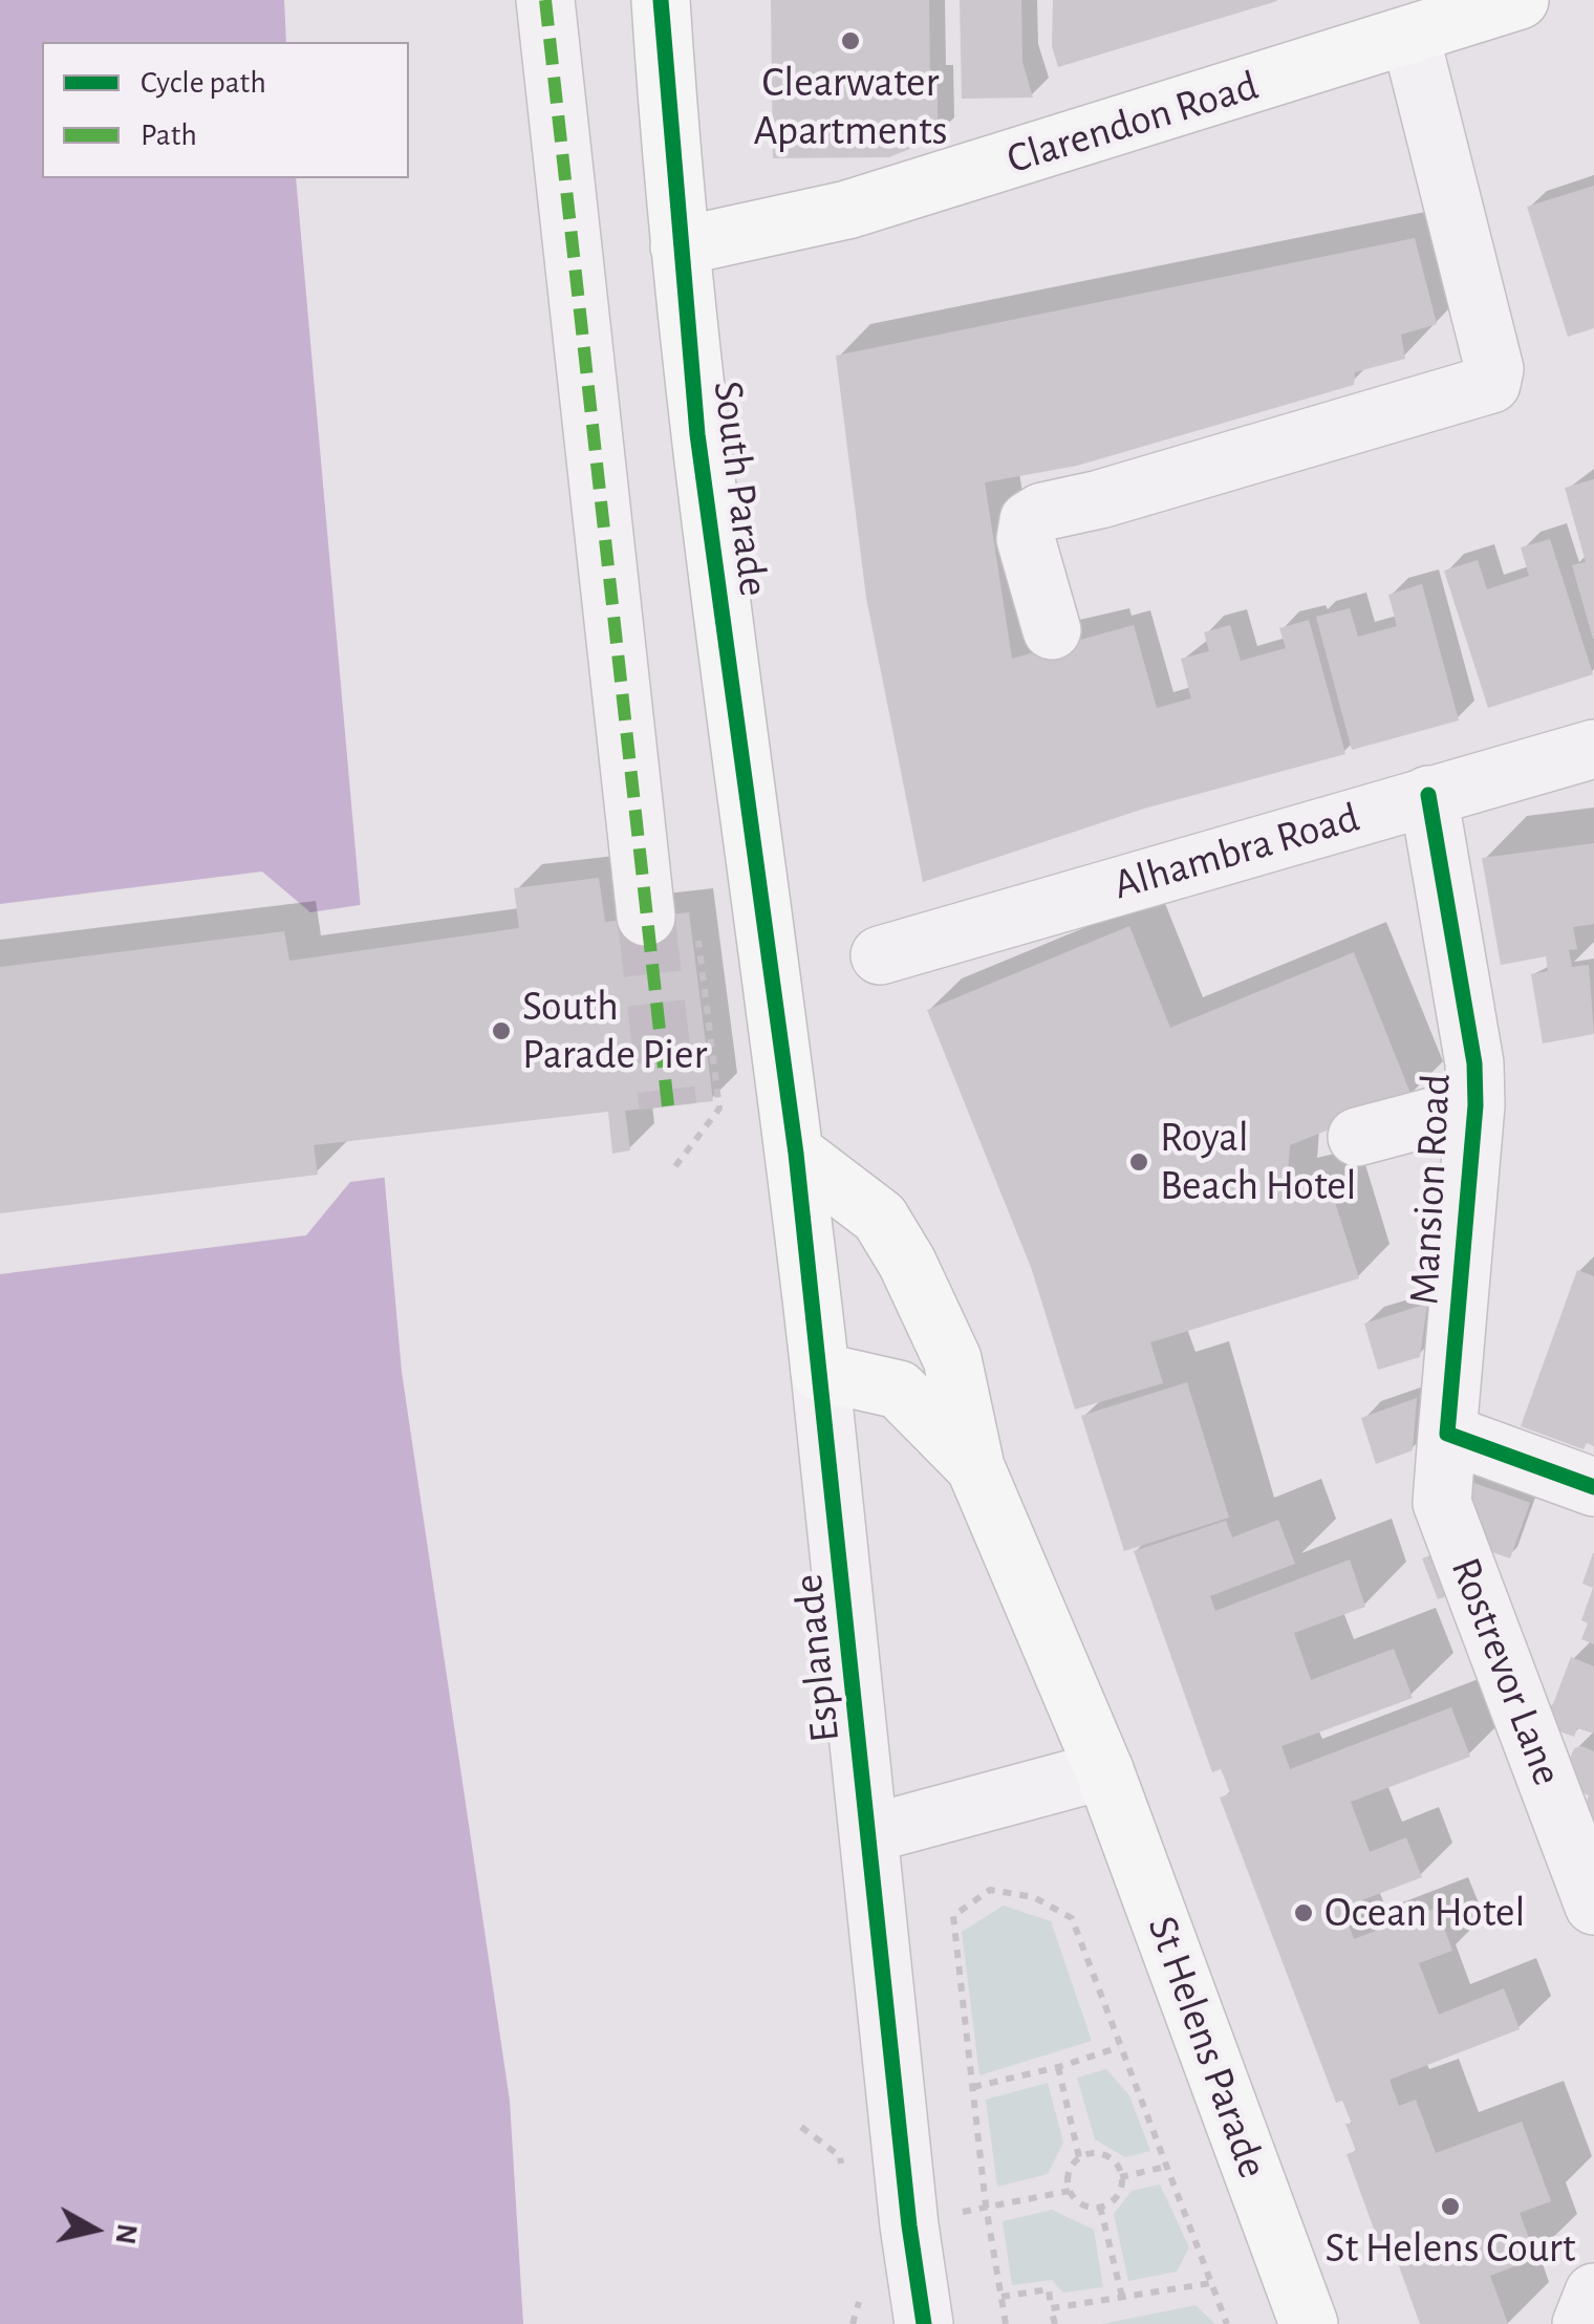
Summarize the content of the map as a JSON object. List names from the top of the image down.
{
  "streets": {
    "main road": [
      "Clarendon Road",
      "South Parade",
      "Esplanade",
      "St Helens Parade"
    ],
    "street": ["Alhambra Road", "Mansion Road", "Rostrevor Lane"]
  },
  "crossings": [
    ["Clarendon Road", "South Parade"],
    ["South Parade", "Esplanade"],
    ["Alhambra Road", "Mansion Road"],
    ["Mansion Road", "Rostrevor Lane"],
    ["Esplanade", "St Helens Parade"]
  ],
  "places": [
    "Clearwater Apartments",
    "South Parade Pier",
    "Royal Beach Hotel",
    "Ocean Hotel",
    "St Helens Court"
  ],
  "legend": ["Cycle path", "Path"],
  "north": "right"
}
